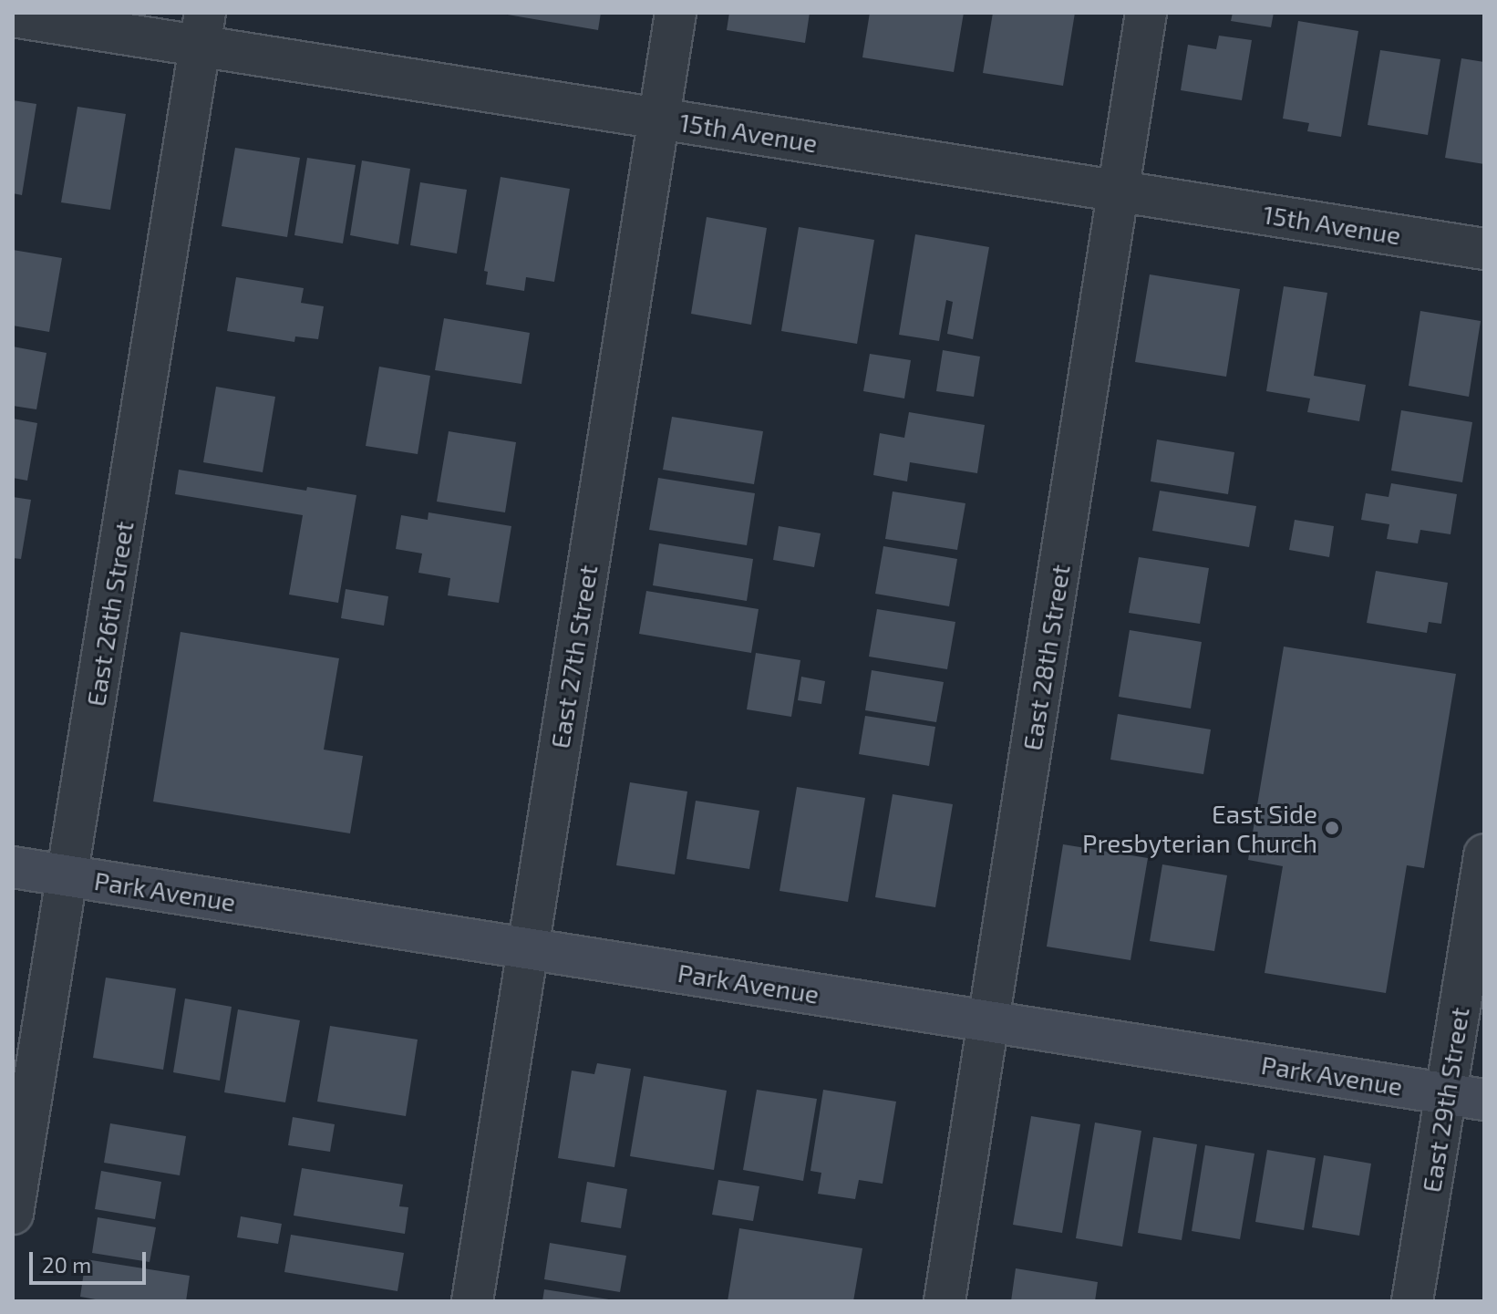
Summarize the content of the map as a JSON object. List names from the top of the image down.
{
  "streets": {
    "street": [
      "15th Avenue",
      "East 26th Street",
      "East 27th Street",
      "East 28th Street",
      "Park Avenue",
      "East 29th Street"
    ]
  },
  "crossings": [
    ["15th Avenue", "East 26th Street"],
    ["15th Avenue", "East 27th Street"],
    ["15th Avenue", "East 28th Street"],
    ["East 26th Street", "Park Avenue"],
    ["East 27th Street", "Park Avenue"],
    ["East 28th Street", "Park Avenue"],
    ["Park Avenue", "East 29th Street"]
  ],
  "places": ["East Side Presbyterian Church"],
  "scale_bar": "20 m"
}
